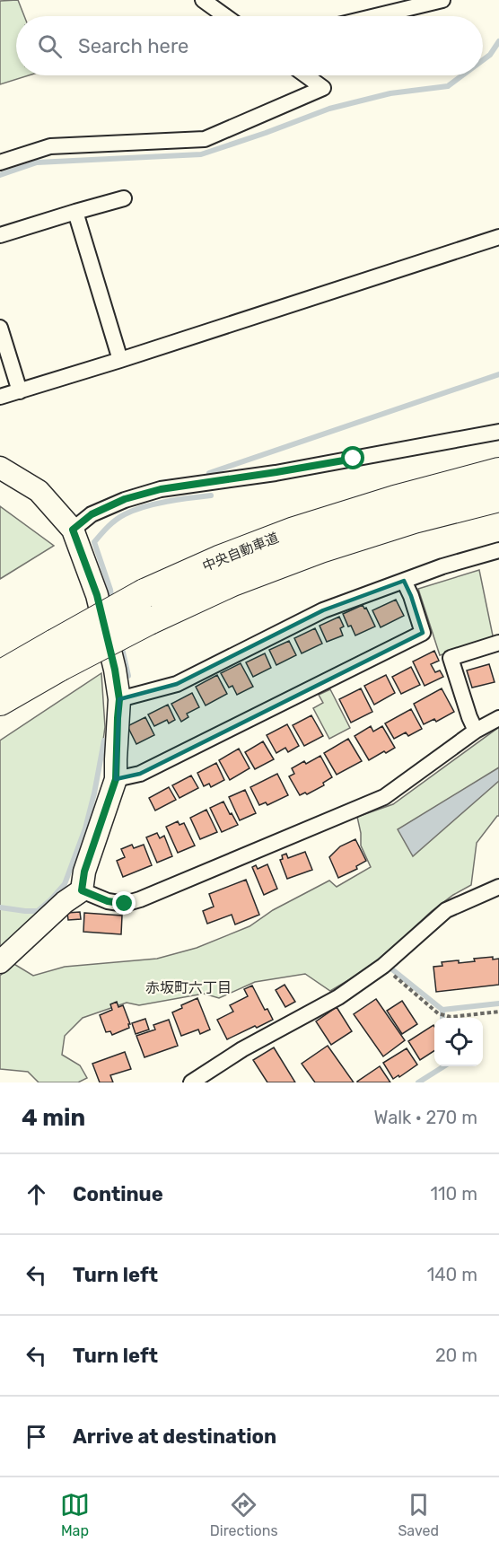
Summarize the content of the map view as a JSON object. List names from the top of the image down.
{
  "streets": {
    "highway": ["中央自動車道"]
  },
  "districts": ["赤坂町六丁目"],
  "page": {
    "search": "Search here",
    "heading": ["4 min", "Walk · 270 m"],
    "list": [
      ["Continue", "110 m"],
      ["Turn left", "140 m"],
      ["Turn left", "20 m"],
      "Arrive at destination"
    ],
    "nav": ["Map", "Directions", "Saved"]
  }
}
